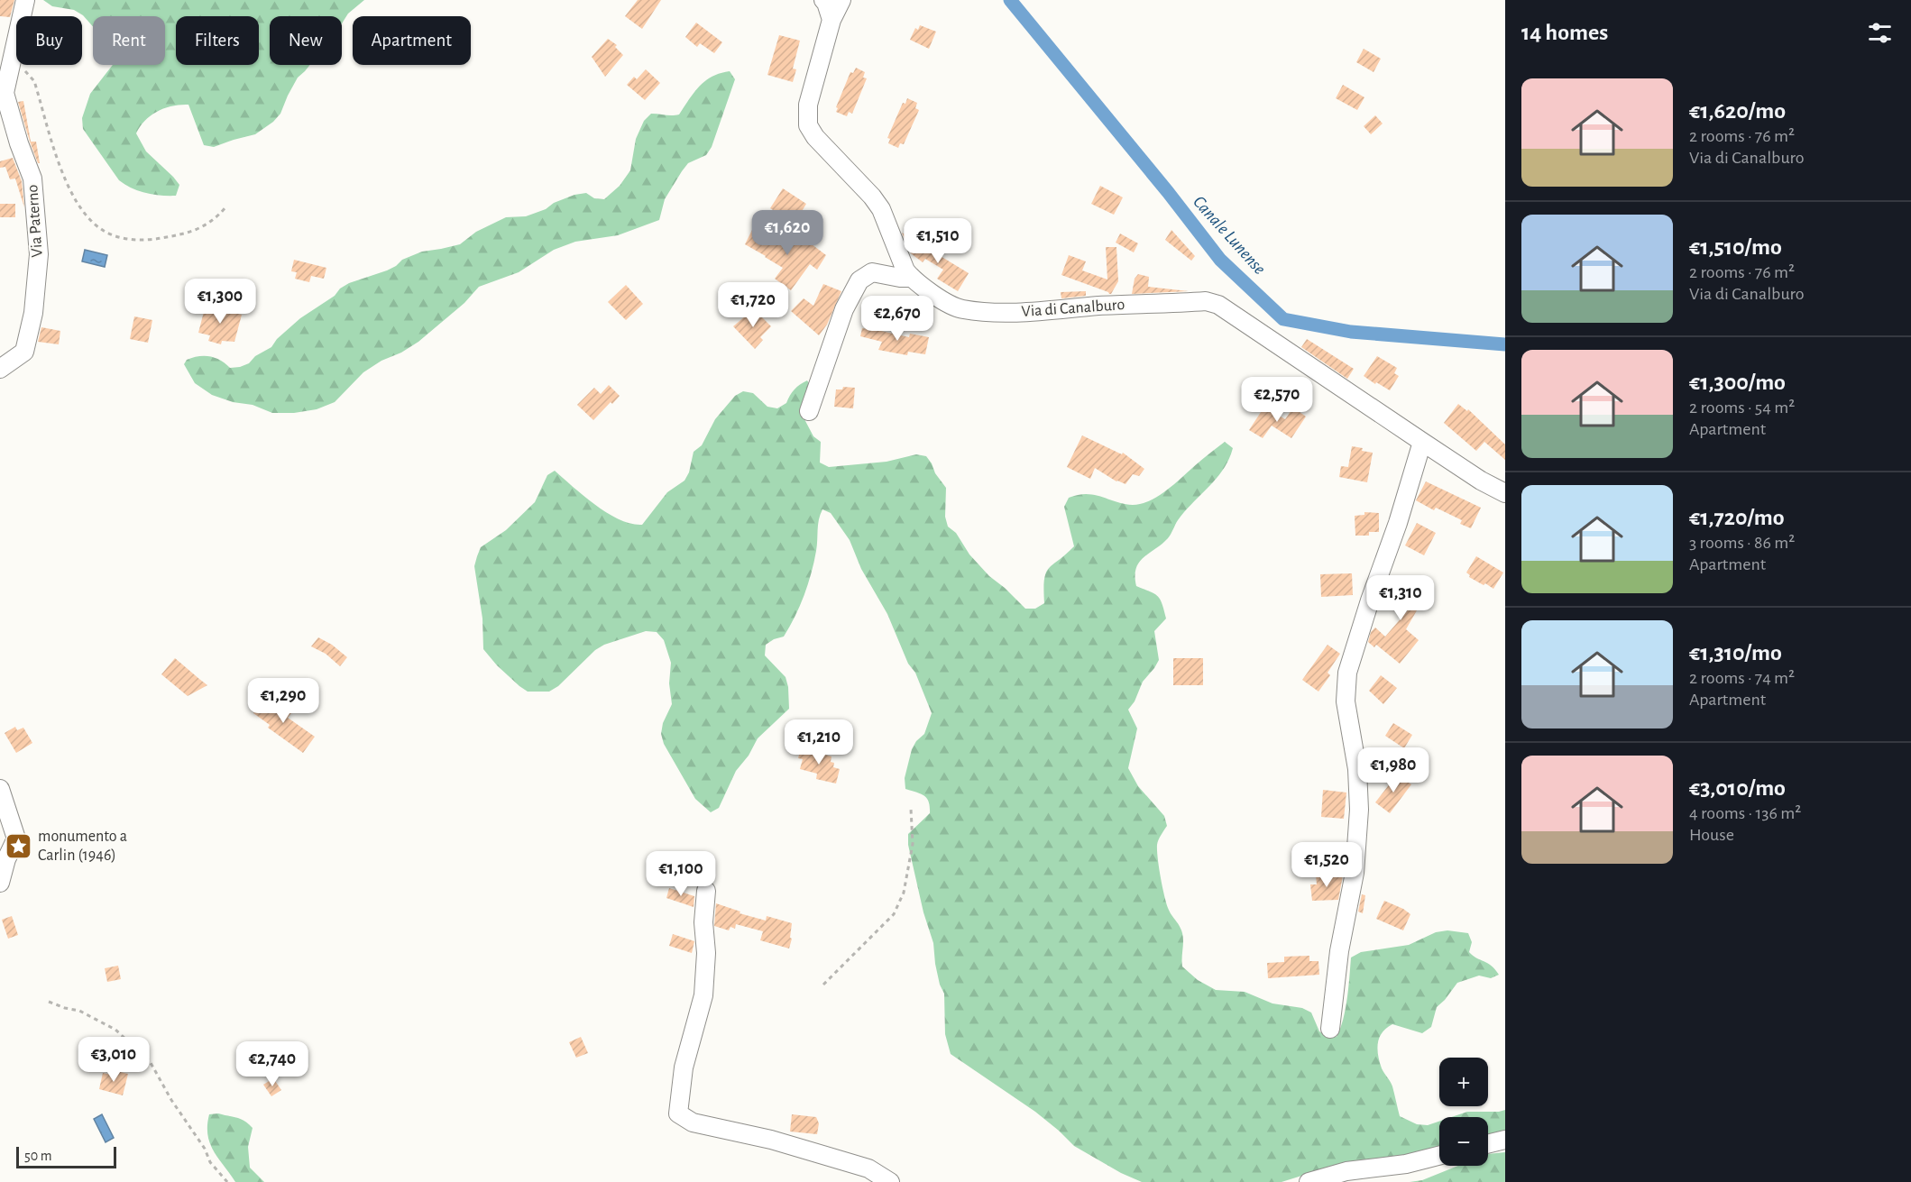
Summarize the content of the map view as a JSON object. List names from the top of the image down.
{
  "streets": {
    "street": ["Via Paterno", "Via di Canalburo"]
  },
  "water": ["Canale Lunense"],
  "places": {
    "place": ["monumento a Carlin (1946)"]
  },
  "scale_bar": "50 m",
  "page": {
    "heading": "14 homes",
    "chip": [
      "Buy",
      "Rent",
      "Filters",
      "New",
      "Apartment"
    ],
    "list": [
      {
        "name": "€1,620/mo",
        "note": "2 rooms · 76 m² · Via di Canalburo"
      },
      {
        "name": "€1,510/mo",
        "note": "2 rooms · 76 m² · Via di Canalburo"
      },
      {
        "name": "€1,300/mo",
        "note": "2 rooms · 54 m² · Apartment"
      },
      {
        "name": "€1,720/mo",
        "note": "3 rooms · 86 m² · Apartment"
      },
      {
        "name": "€1,310/mo",
        "note": "2 rooms · 74 m² · Apartment"
      },
      {
        "name": "€3,010/mo",
        "note": "4 rooms · 136 m² · House"
      }
    ],
    "price": [
      "€1,620",
      "€1,510",
      "€1,300",
      "€1,720",
      "€2,670",
      "€2,570",
      "€1,310",
      "€1,290",
      "€1,210",
      "€1,980",
      "€1,520",
      "€1,100",
      "€3,010",
      "€2,740"
    ],
    "map_buttons": ["+", "−"],
    "scale": "50 m"
  }
}
